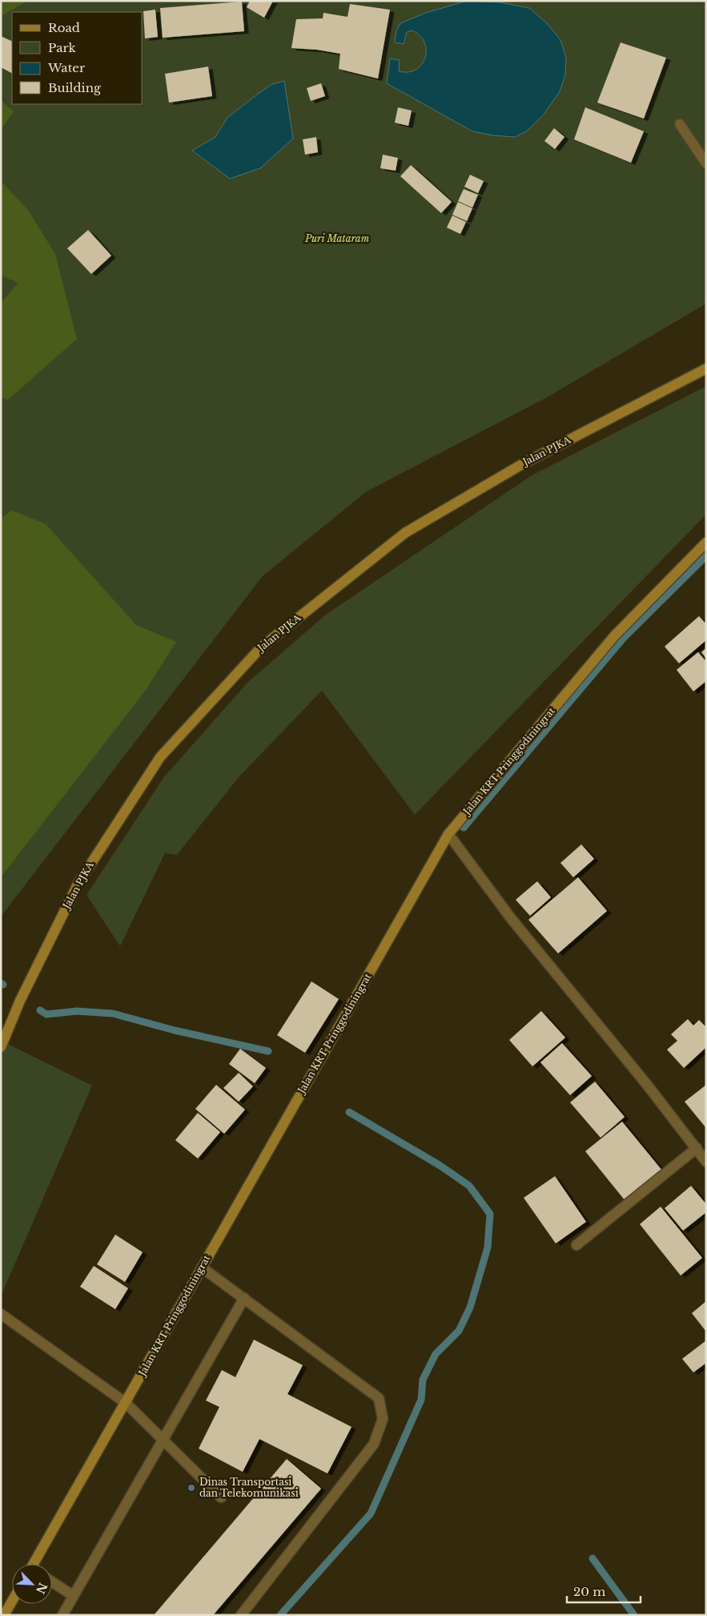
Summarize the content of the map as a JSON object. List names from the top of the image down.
{
  "streets": {
    "main road": ["Jalan PJKA", "Jalan KRT Pringgodiningrat"]
  },
  "parks": ["Puri Mataram"],
  "places": ["Dinas Transportasi dan Telekomunikasi"],
  "legend": [
    "Road",
    "Park",
    "Water",
    "Building"
  ],
  "scale_bar": "20 m",
  "north": "bottom right"
}
